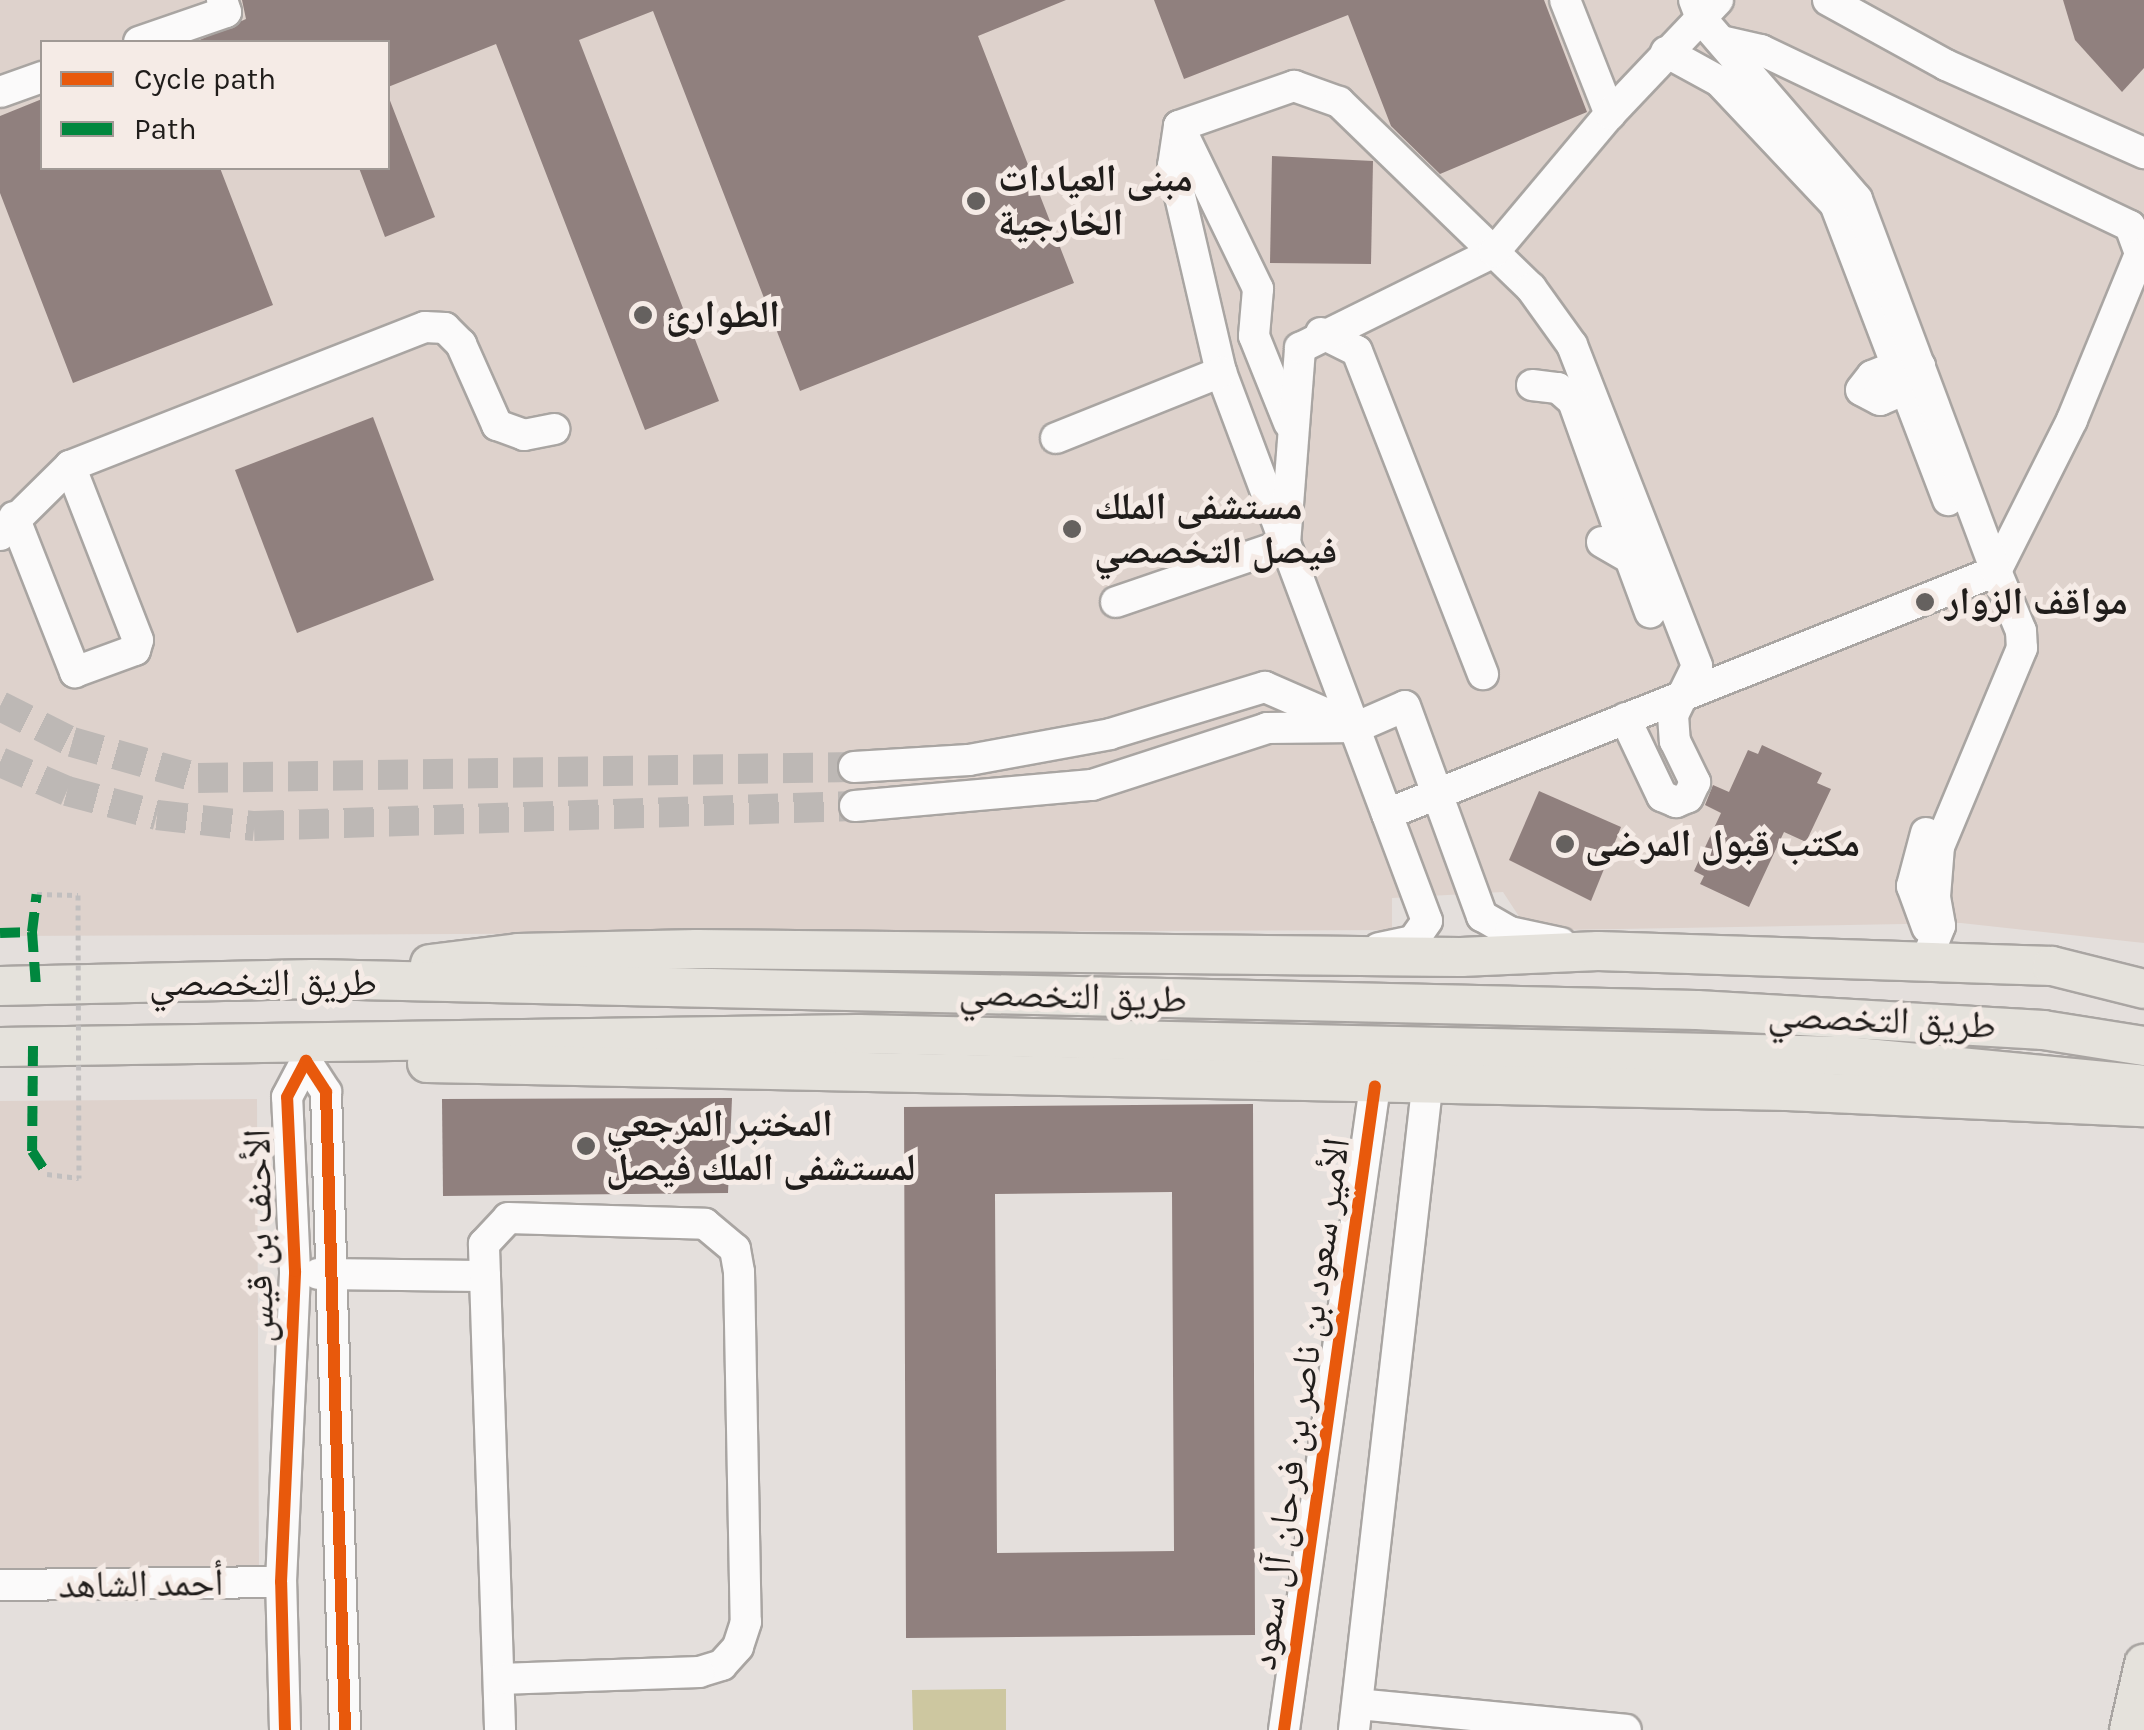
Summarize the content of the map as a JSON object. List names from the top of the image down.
{
  "streets": {
    "main road": ["طريق التخصصي"],
    "street": ["الأحنف بن قيس", "الأمير سعود بن ناصر بن فرحان آل سعود", "أحمد الشاهد"]
  },
  "crossings": [
    ["الأحنف بن قيس", "أحمد الشاهد"]
  ],
  "places": [
    "مبنى العيادات الخارجية",
    "الطوارئ",
    "مستشفى الملك فيصل التخصصي",
    "مواقف الزوار",
    "مكتب قبول المرضى",
    "المختبر المرجعي لمستشفى الملك فيصل"
  ],
  "legend": ["Cycle path", "Path"]
}
